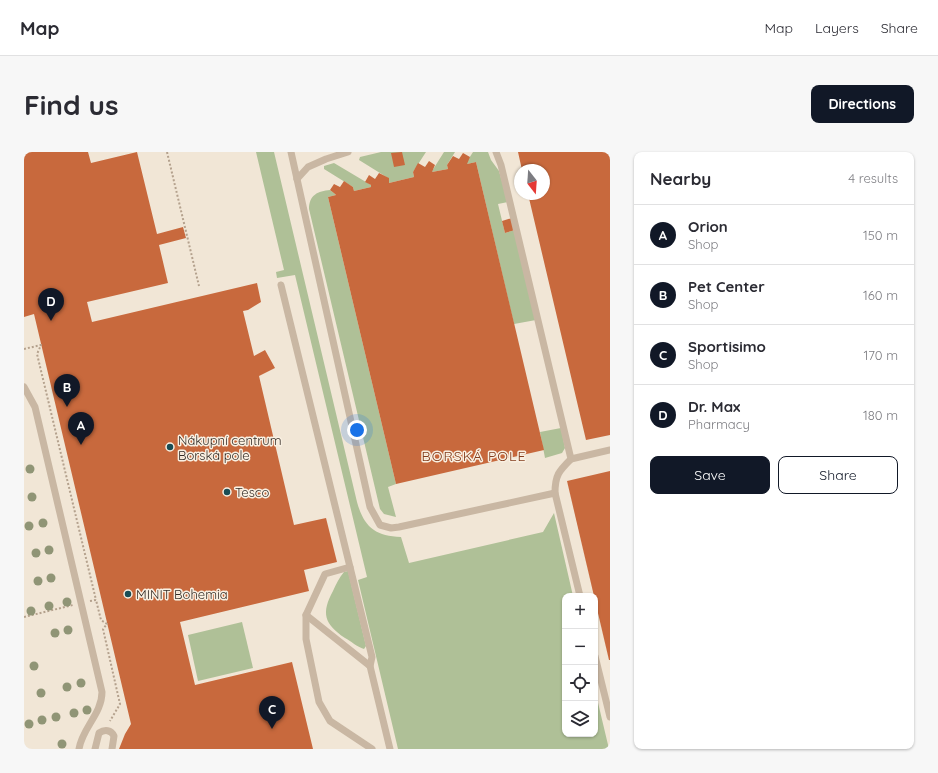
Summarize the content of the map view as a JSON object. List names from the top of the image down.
{
  "districts": ["BORSKÁ POLE"],
  "places": ["Nákupní centrum Borská pole", "Tesco", "MINIT Bohemia"],
  "north": "bottom",
  "page": {
    "header": "Map",
    "nav": ["Map", "Layers", "Share"],
    "buttons": [
      "Directions",
      ["Save", "Share"]
    ],
    "title": "Find us",
    "heading": ["Nearby", "4 results"],
    "list": [
      {
        "mark": "A",
        "name": "Orion",
        "note": "Shop",
        "value": "150 m"
      },
      {
        "mark": "B",
        "name": "Pet Center",
        "note": "Shop",
        "value": "160 m"
      },
      {
        "mark": "C",
        "name": "Sportisimo",
        "note": "Shop",
        "value": "170 m"
      },
      {
        "mark": "D",
        "name": "Dr. Max",
        "note": "Pharmacy",
        "value": "180 m"
      }
    ],
    "pins": [
      "D",
      "B",
      "A",
      "C"
    ],
    "map_buttons": ["+", "−"]
  }
}
